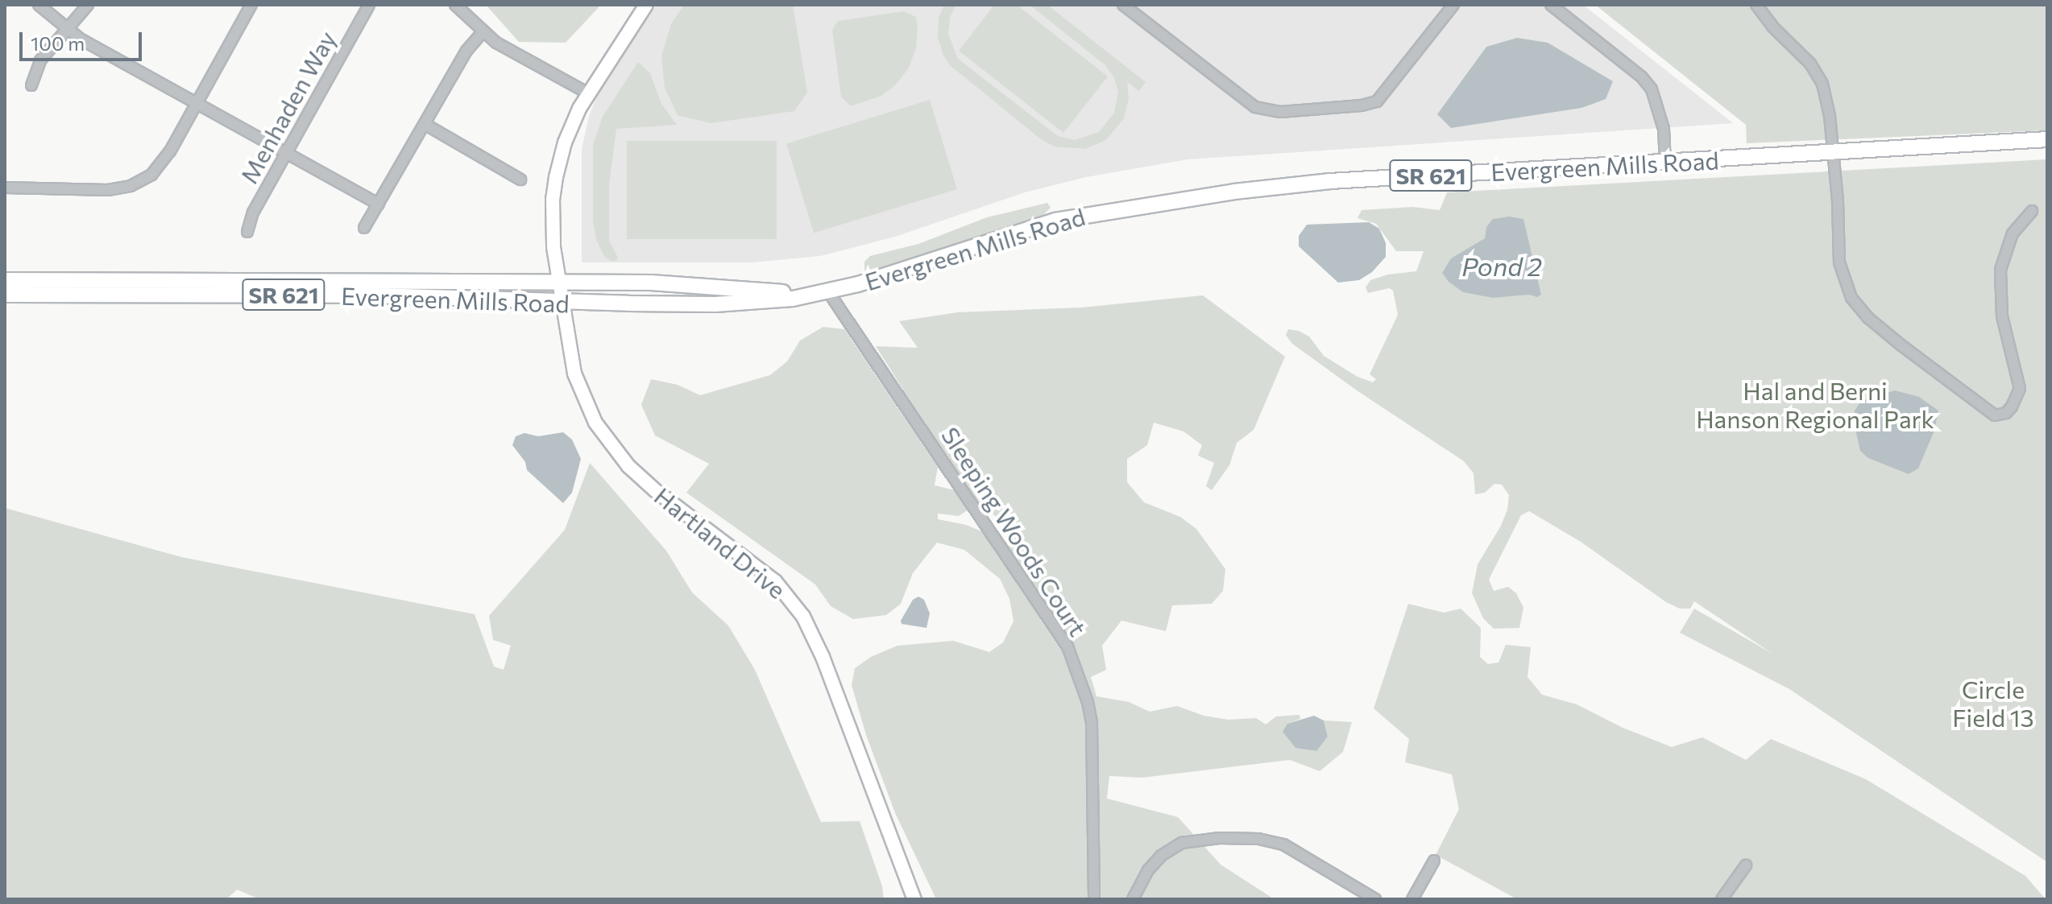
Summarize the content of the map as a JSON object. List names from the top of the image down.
{
  "streets": {
    "main road": ["Evergreen Mills Road", "SR 621", "Hartland Drive"],
    "street": ["Menhaden Way", "Sleeping Woods Court"]
  },
  "crossings": [
    ["Evergreen Mills Road", "Sleeping Woods Court"],
    ["Evergreen Mills Road", "Hartland Drive"]
  ],
  "water": ["Pond 2"],
  "parks": ["Hal and Berni Hanson Regional Park", "Circle Field 13"],
  "scale_bar": "100 m"
}
